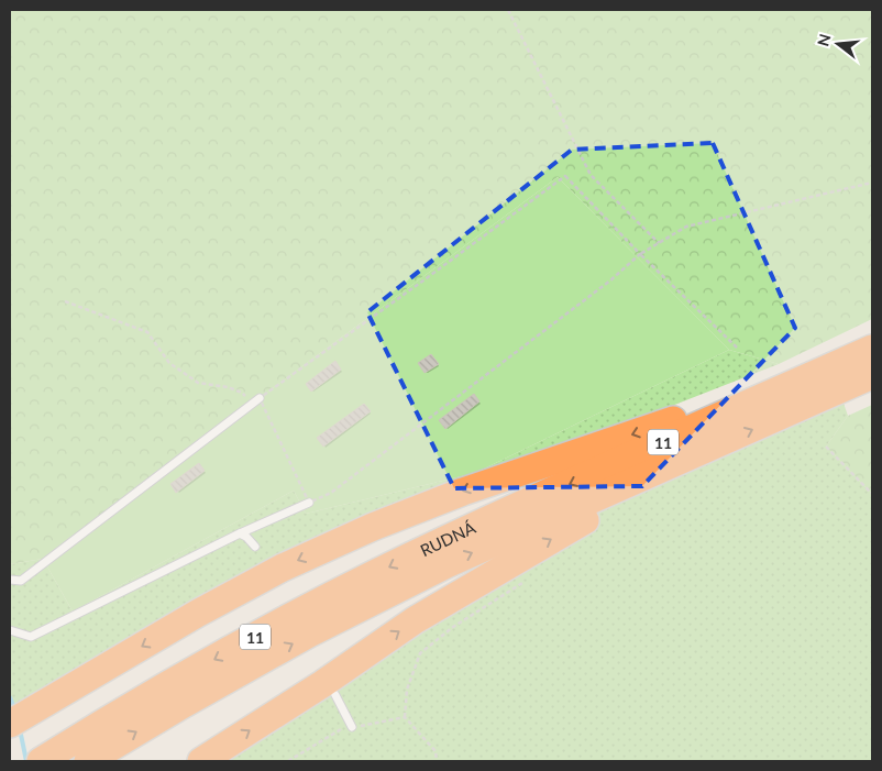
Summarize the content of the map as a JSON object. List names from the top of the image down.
{
  "streets": {
    "highway": ["11", "RUDNÁ"]
  },
  "north": "left"
}
